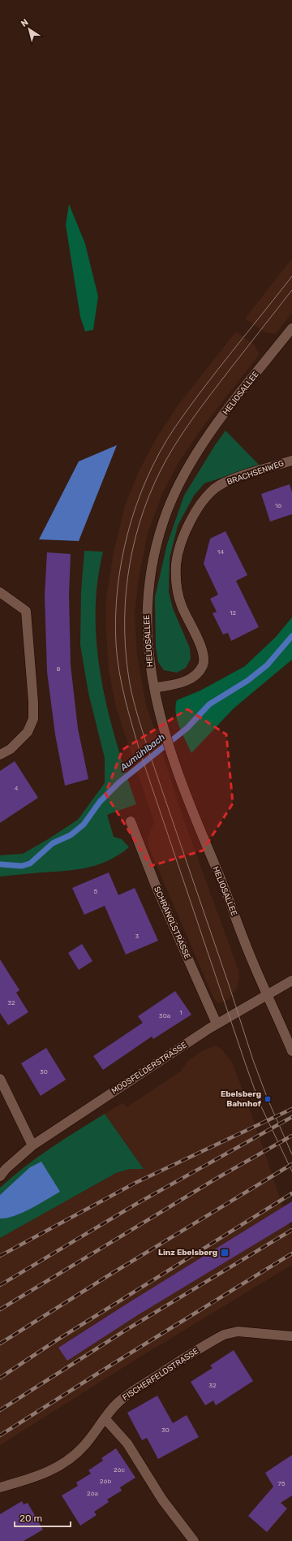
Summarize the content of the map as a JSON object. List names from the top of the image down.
{
  "streets": {
    "street": [
      "HELIOSALLEE",
      "BRACHSENWEG",
      "SCHRANGLSTRASSE",
      "MOOSFELDERSTRASSE",
      "FISCHERFELDSTRASSE"
    ]
  },
  "crossings": [
    ["HELIOSALLEE", "BRACHSENWEG"],
    ["HELIOSALLEE", "MOOSFELDERSTRASSE"],
    ["SCHRANGLSTRASSE", "MOOSFELDERSTRASSE"]
  ],
  "water": ["Aumühlbach"],
  "places": {
    "transit": ["Ebelsberg Bahnhof", "Linz Ebelsberg"]
  },
  "house_numbers": [
    "16",
    "14",
    "12",
    "8",
    "4",
    "5",
    "3",
    "32",
    "1",
    "30a",
    "30",
    "32",
    "30",
    "26c",
    "26b",
    "75",
    "26a"
  ],
  "scale_bar": "20 m",
  "north": "top left"
}
